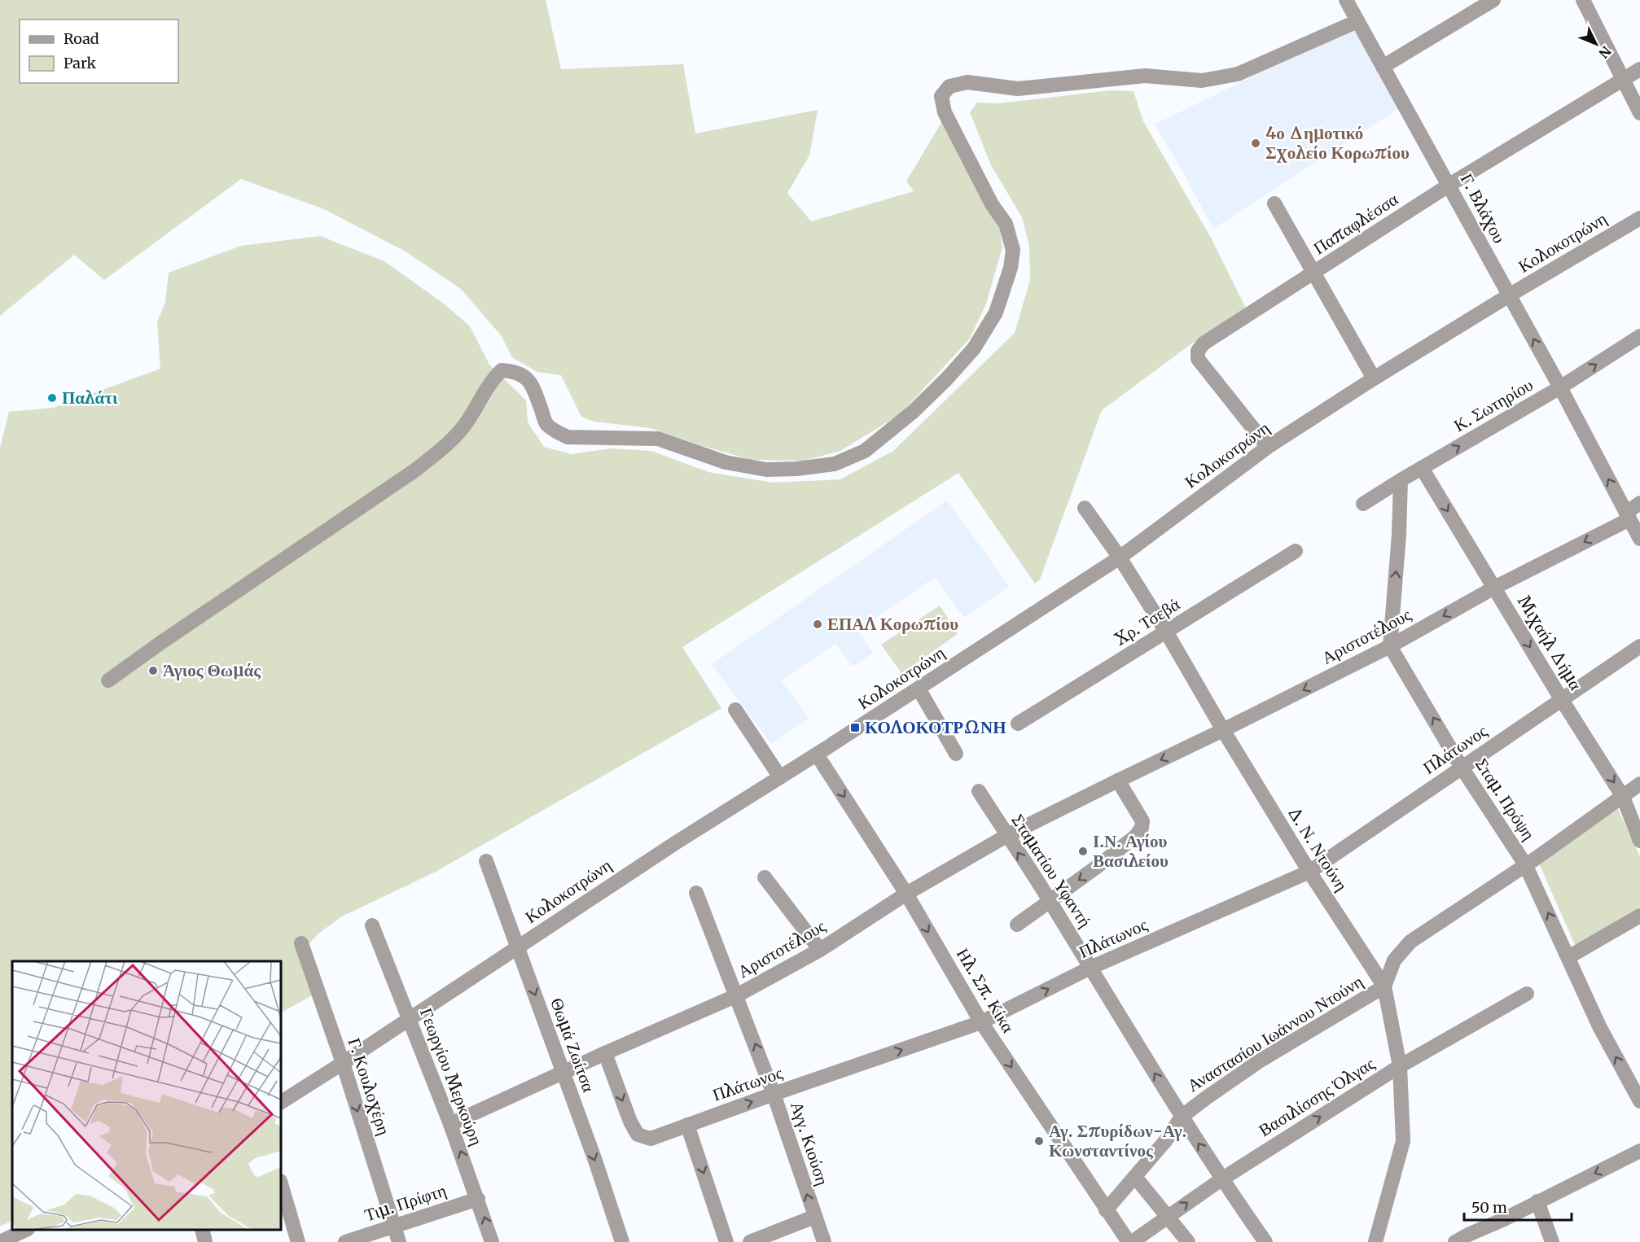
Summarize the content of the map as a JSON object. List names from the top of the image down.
{
  "streets": {
    "street": [
      "Γ. Βλάχου",
      "Παπαφλέσσα",
      "Κολοκοτρώνη",
      "Κ. Σωτηρίου",
      "Χρ. Τσεβά",
      "Αριστοτέλους",
      "Μιχαήλ Δήμα",
      "Πλάτωνος",
      "Σταμ. Πρόψη",
      "Δ. Ν. Ντούνη",
      "Σταματίου Υφαντή",
      "Ηλ. Σπ. Κίκα",
      "Αναστασίου Ιωάννου Ντούνη",
      "Θωμά Ζωίτσα",
      "Γεωργίου Μερκούρη",
      "Γ. Κουλοχέρη",
      "Βασιλίσσης Όλγας",
      "Αγγ. Κιούση",
      "Τιμ. Πρίφτη"
    ]
  },
  "crossings": [
    ["Γ. Βλάχου", "Παπαφλέσσα"],
    ["Γ. Βλάχου", "Κολοκοτρώνη"],
    ["Γ. Βλάχου", "Κ. Σωτηρίου"],
    ["Γ. Βλάχου", "Αριστοτέλους"],
    ["Παπαφλέσσα", "Κολοκοτρώνη"],
    ["Κολοκοτρώνη", "Δ. Ν. Ντούνη"],
    ["Κολοκοτρώνη", "Ηλ. Σπ. Κίκα"],
    ["Κολοκοτρώνη", "Θωμά Ζωίτσα"],
    ["Κολοκοτρώνη", "Γεωργίου Μερκούρη"],
    ["Κολοκοτρώνη", "Γ. Κουλοχέρη"],
    ["Κ. Σωτηρίου", "Μιχαήλ Δήμα"],
    ["Χρ. Τσεβά", "Δ. Ν. Ντούνη"],
    ["Αριστοτέλους", "Μιχαήλ Δήμα"],
    ["Αριστοτέλους", "Πλάτωνος"],
    ["Αριστοτέλους", "Σταμ. Πρόψη"],
    ["Αριστοτέλους", "Δ. Ν. Ντούνη"],
    ["Αριστοτέλους", "Σταματίου Υφαντή"],
    ["Αριστοτέλους", "Ηλ. Σπ. Κίκα"],
    ["Αριστοτέλους", "Θωμά Ζωίτσα"],
    ["Αριστοτέλους", "Γεωργίου Μερκούρη"],
    ["Αριστοτέλους", "Αγγ. Κιούση"],
    ["Μιχαήλ Δήμα", "Πλάτωνος"],
    ["Μιχαήλ Δήμα", "Αναστασίου Ιωάννου Ντούνη"],
    ["Πλάτωνος", "Σταμ. Πρόψη"],
    ["Πλάτωνος", "Δ. Ν. Ντούνη"],
    ["Πλάτωνος", "Σταματίου Υφαντή"],
    ["Πλάτωνος", "Ηλ. Σπ. Κίκα"],
    ["Πλάτωνος", "Αγγ. Κιούση"],
    ["Σταμ. Πρόψη", "Αναστασίου Ιωάννου Ντούνη"],
    ["Δ. Ν. Ντούνη", "Αναστασίου Ιωάννου Ντούνη"],
    ["Δ. Ν. Ντούνη", "Βασιλίσσης Όλγας"],
    ["Σταματίου Υφαντή", "Αναστασίου Ιωάννου Ντούνη"],
    ["Σταματίου Υφαντή", "Βασιλίσσης Όλγας"],
    ["Ηλ. Σπ. Κίκα", "Αναστασίου Ιωάννου Ντούνη"],
    ["Ηλ. Σπ. Κίκα", "Βασιλίσσης Όλγας"],
    ["Γεωργίου Μερκούρη", "Τιμ. Πρίφτη"],
    ["Γ. Κουλοχέρη", "Τιμ. Πρίφτη"]
  ],
  "one_way": [
    "Γ. Βλάχου",
    "Κ. Σωτηρίου",
    "Αριστοτέλους",
    "Μιχαήλ Δήμα",
    "Πλάτωνος",
    "Σταμ. Πρόψη",
    "Σταματίου Υφαντή",
    "Θωμά Ζωίτσα",
    "Γεωργίου Μερκούρη",
    "Βασιλίσσης Όλγας"
  ],
  "places": {
    "other": [
      "4ο Δημοτικό Σχολείο Κορωπίου",
      "Παλάτι",
      "ΕΠΑΛ Κορωπίου",
      "Άγιος Θωμάς",
      "Ι.Ν. Αγίου Βασιλείου",
      "Αγ. Σπυρίδων-Αγ. Κωνσταντίνος"
    ],
    "transit": ["ΚΟΛΟΚΟΤΡΩΝΗ"]
  },
  "legend": ["Road", "Park"],
  "scale_bar": "50 m",
  "north": "bottom right"
}
